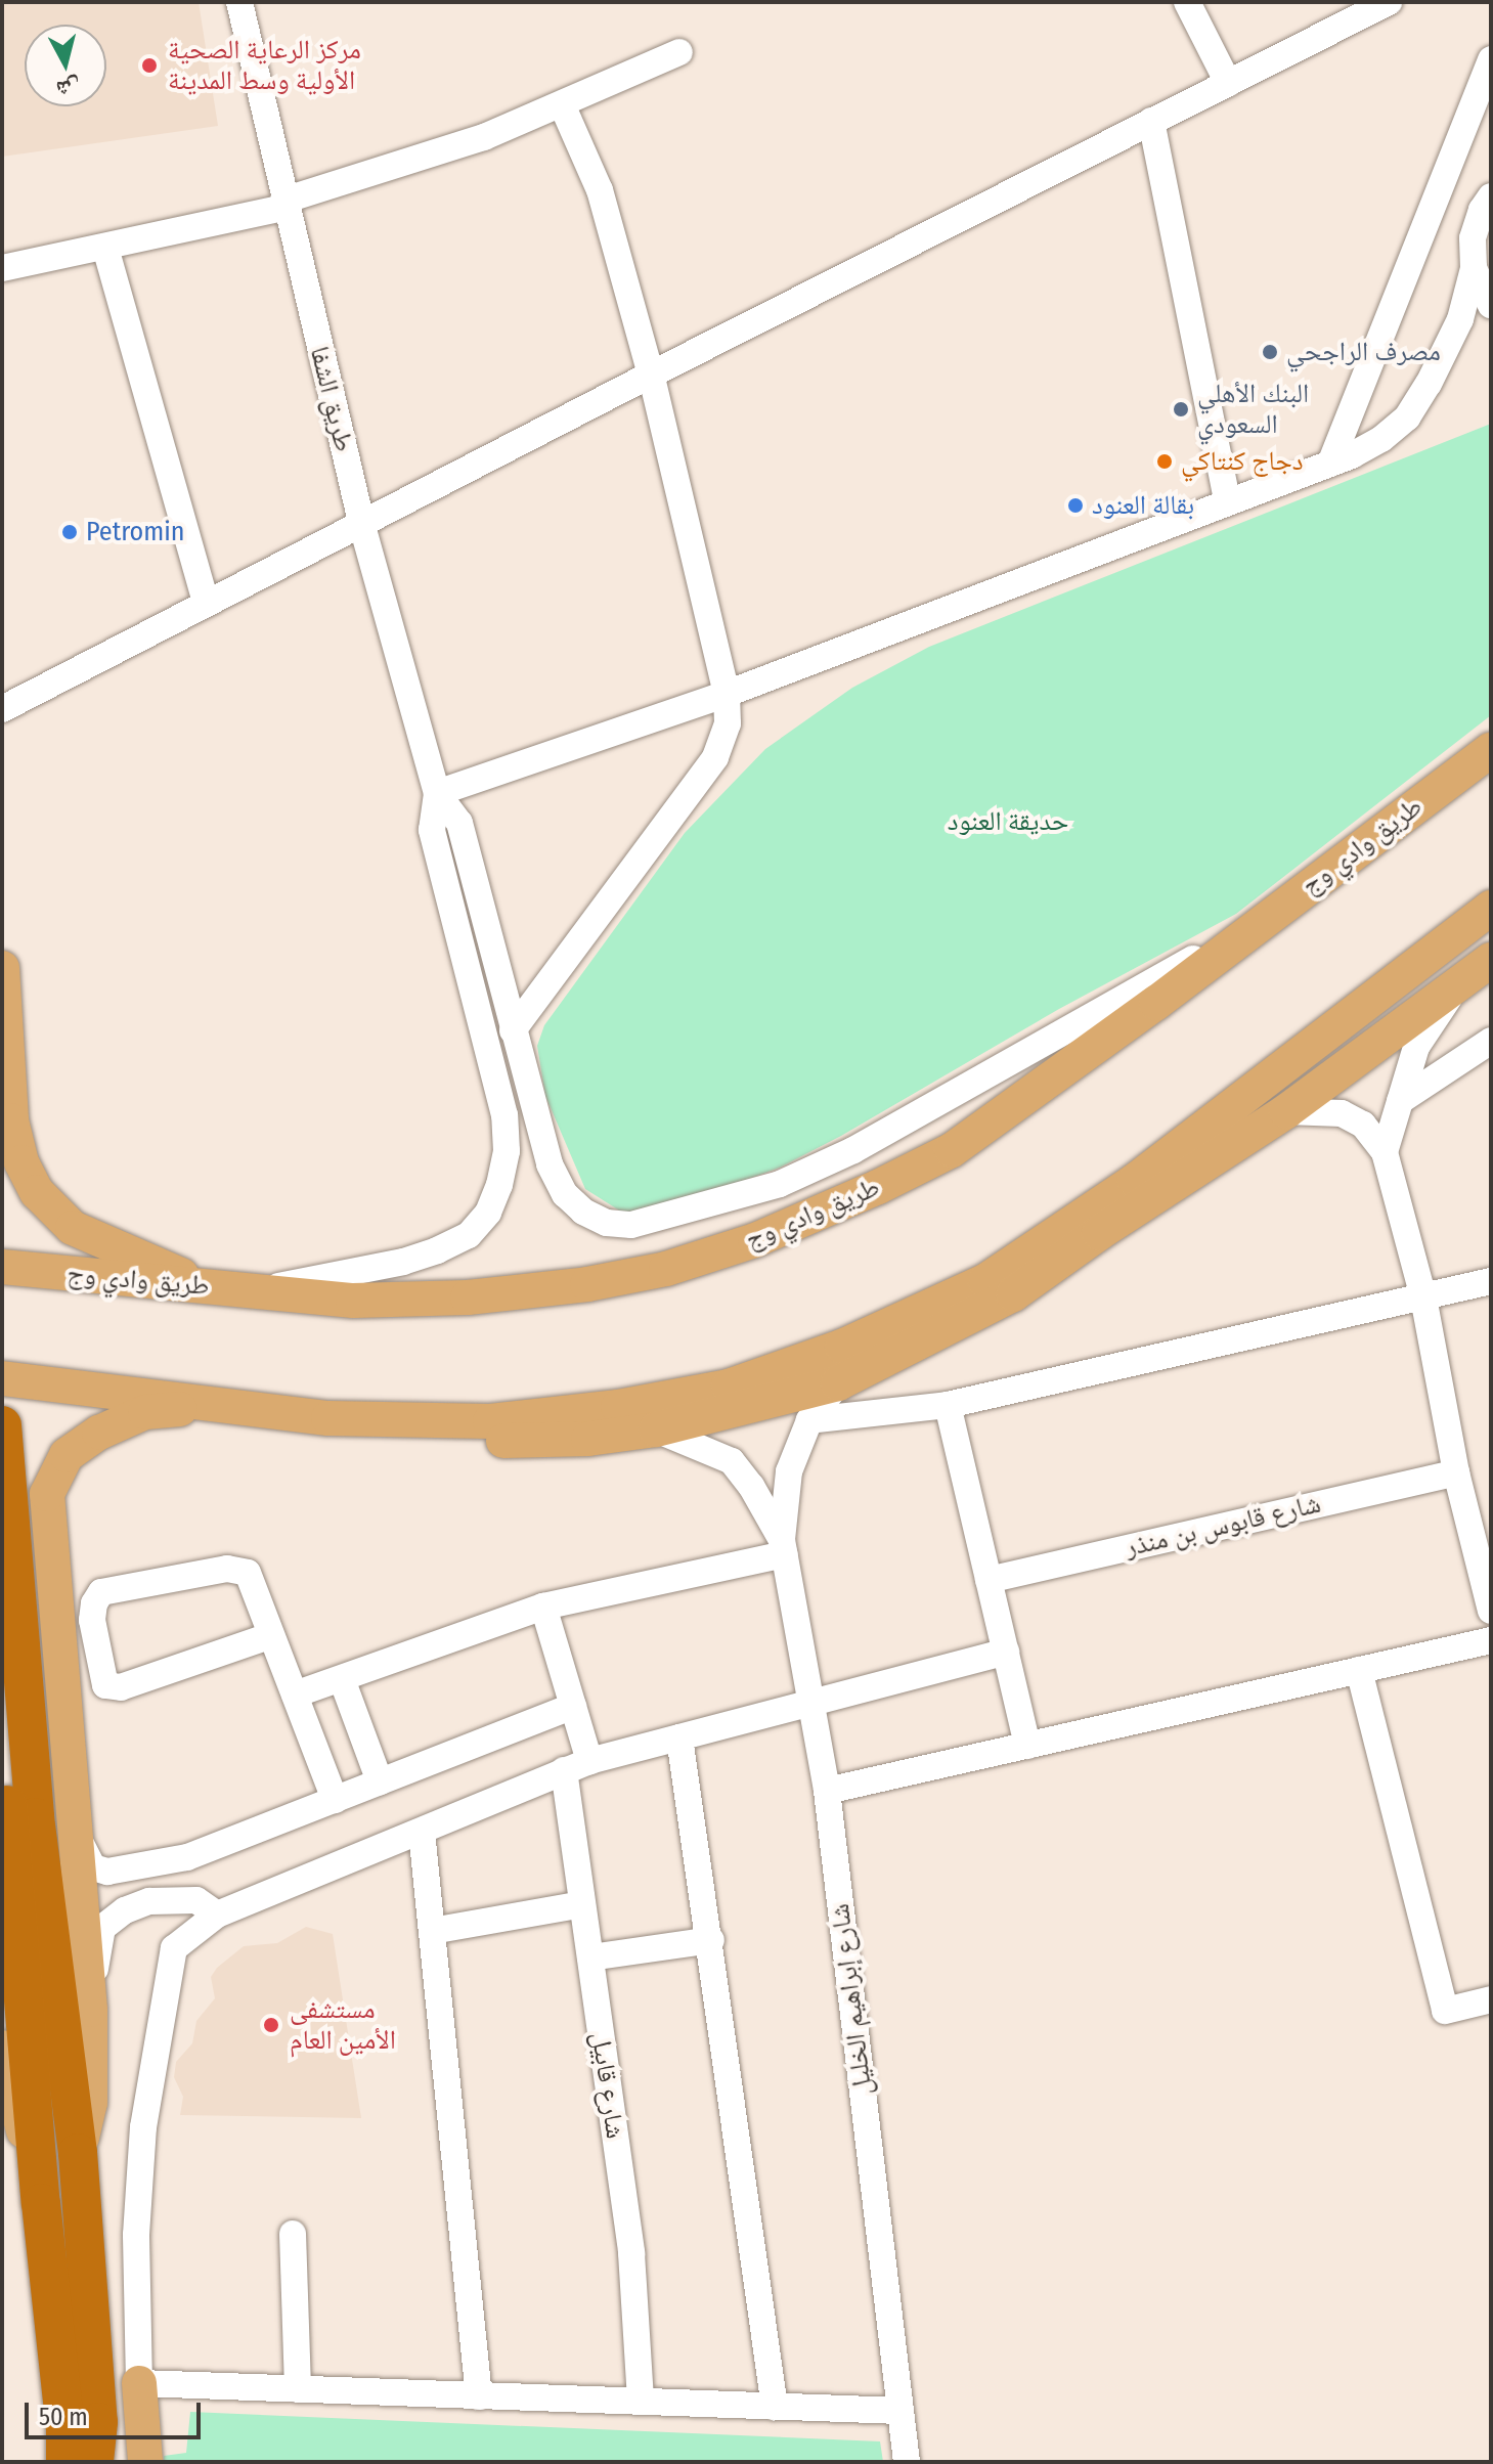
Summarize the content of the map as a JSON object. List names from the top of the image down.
{
  "streets": {
    "main road": ["طريق وادي وج"],
    "street": [
      "طريق الشفا",
      "شارع قابوس بن منذر",
      "شارع إبراهيم الخليل",
      "شارع قابيل"
    ]
  },
  "parks": ["حديقة العنود"],
  "places": [
    "مركز الرعاية الصحية الأولية وسط المدينة",
    "مصرف الراجحي",
    "البنك الأهلي السعودي",
    "دجاج كنتاكي",
    "بقالة العنود",
    "Petromin",
    "مستشفى الأمين العام"
  ],
  "scale_bar": "50 m",
  "north": "bottom"
}
